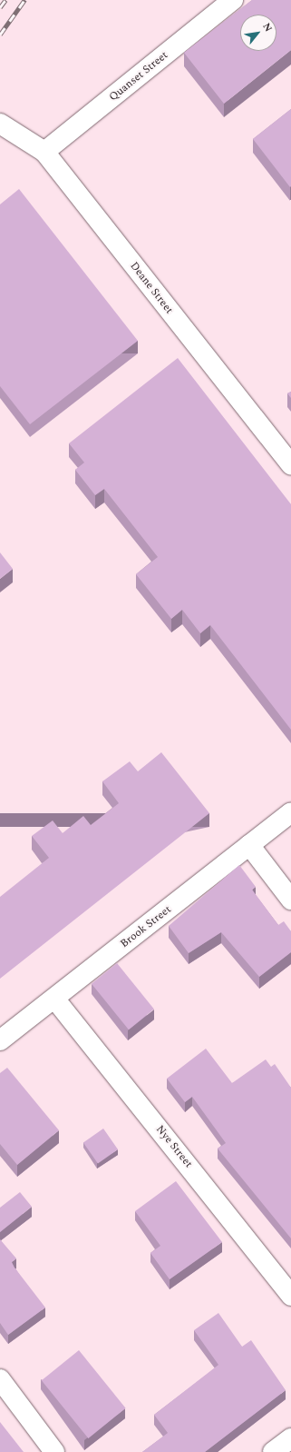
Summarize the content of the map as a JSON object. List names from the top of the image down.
{
  "streets": {
    "street": [
      "Quanset Street",
      "Deane Street",
      "Brook Street",
      "Nye Street"
    ]
  },
  "crossings": [
    ["Quanset Street", "Deane Street"],
    ["Brook Street", "Nye Street"]
  ],
  "north": "top right"
}
